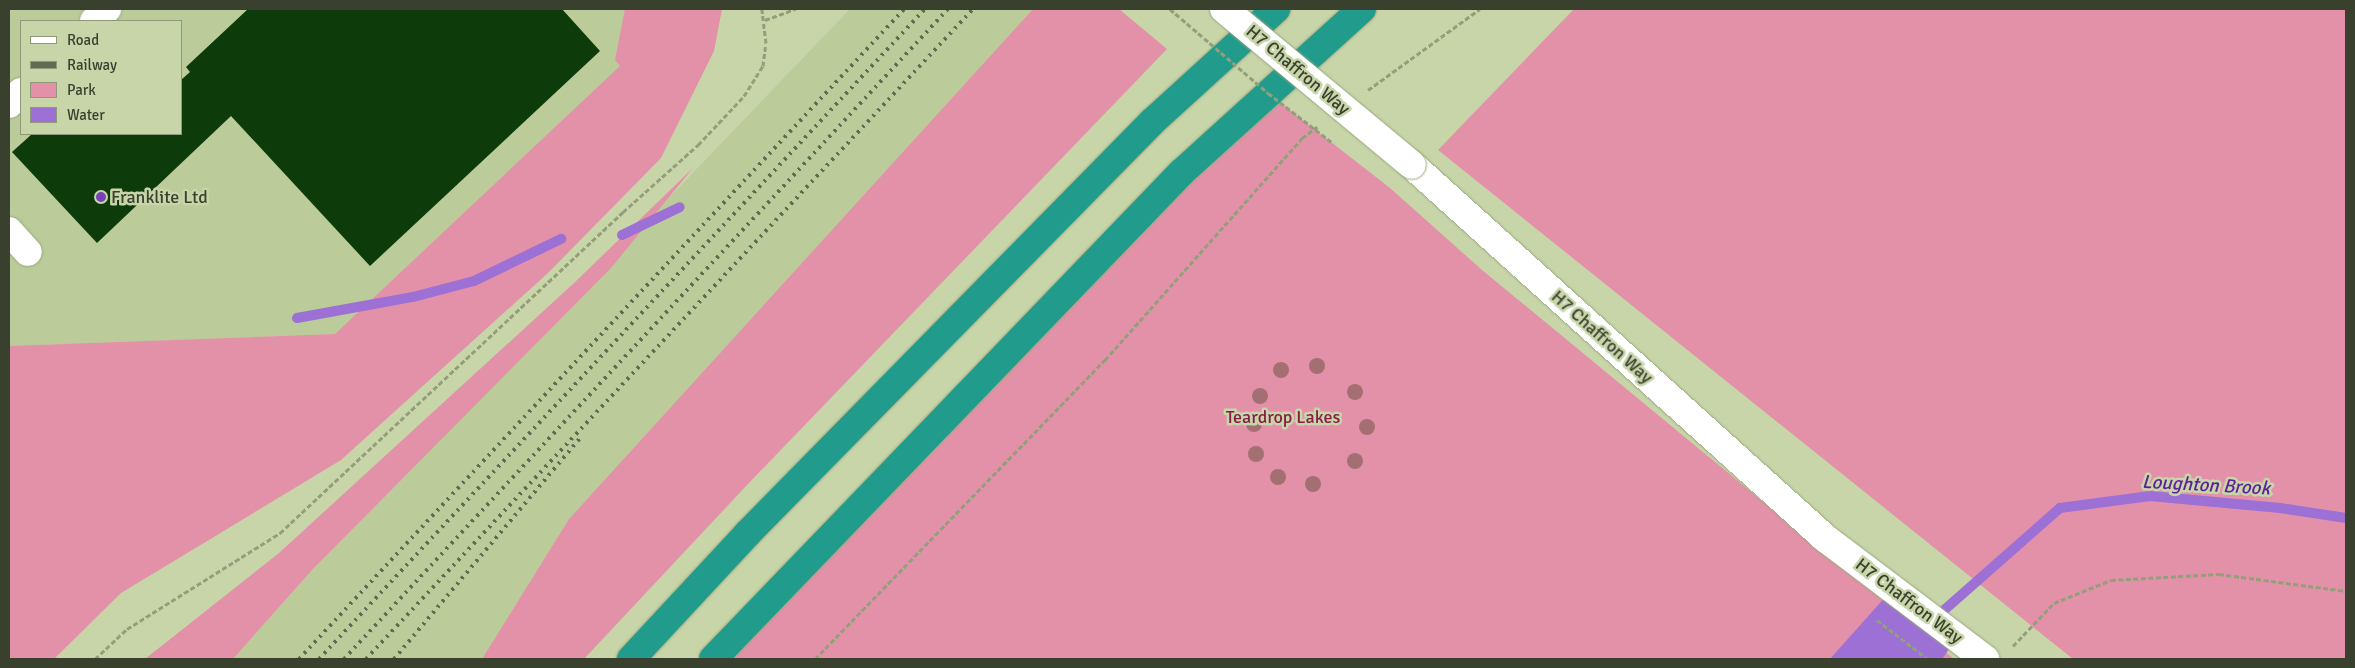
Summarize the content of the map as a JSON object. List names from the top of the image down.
{
  "streets": {
    "street": ["H7 Chaffron Way"]
  },
  "water": ["Loughton Brook"],
  "parks": ["Teardrop Lakes"],
  "places": ["Franklite Ltd"],
  "legend": [
    "Road",
    "Railway",
    "Park",
    "Water"
  ]
}
